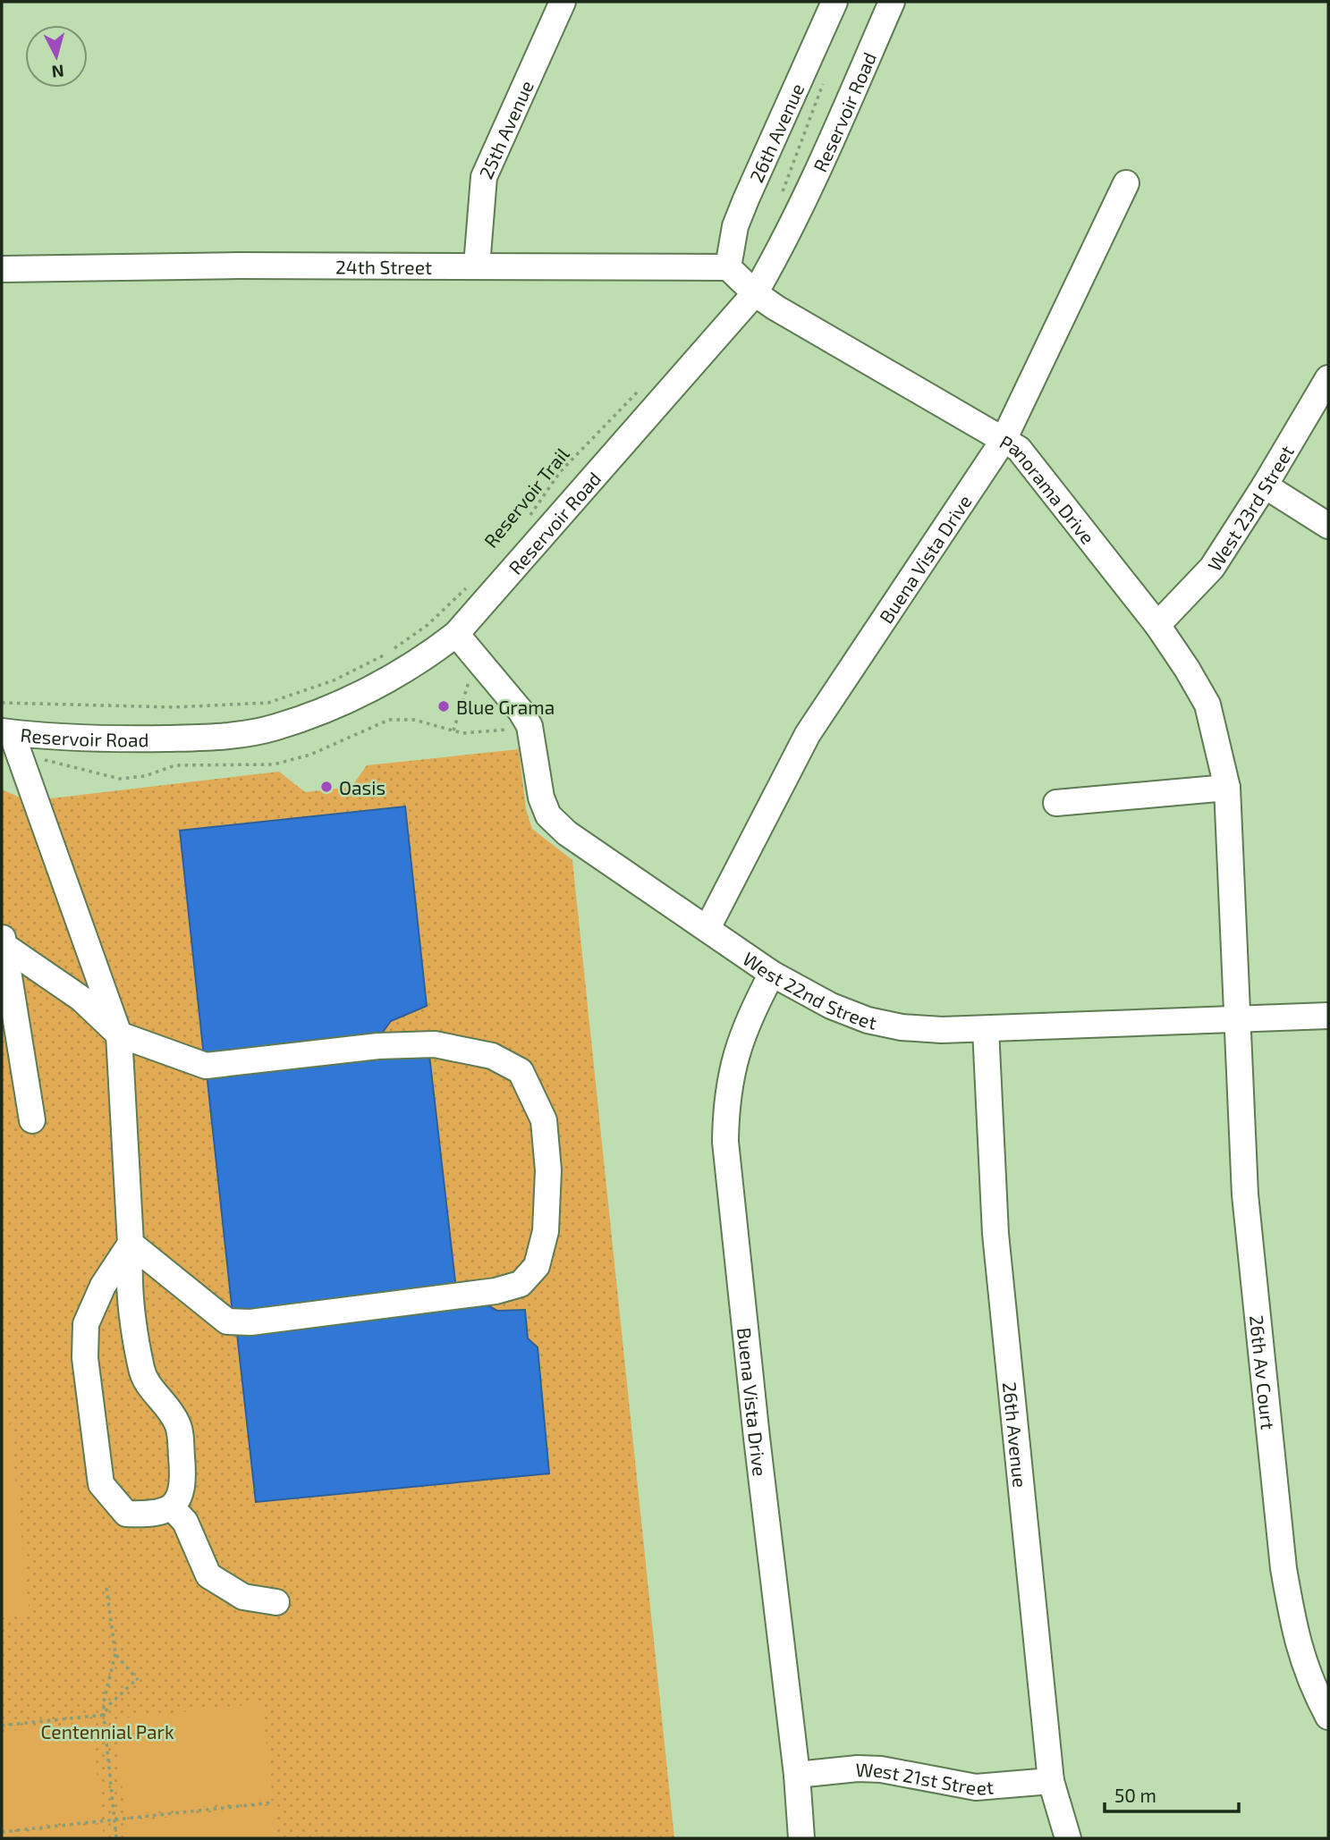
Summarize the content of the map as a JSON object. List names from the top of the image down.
{
  "streets": {
    "street": [
      "Reservoir Road",
      "25th Avenue",
      "26th Avenue",
      "24th Street",
      "Panorama Drive",
      "West 23rd Street",
      "Buena Vista Drive",
      "West 22nd Street",
      "26th Av Court",
      "West 21st Street"
    ],
    "path": ["Reservoir Trail"]
  },
  "crossings": [
    ["Reservoir Road", "Panorama Drive"],
    ["Reservoir Road", "West 22nd Street"],
    ["25th Avenue", "24th Street"],
    ["26th Avenue", "24th Street"],
    ["26th Avenue", "West 22nd Street"],
    ["26th Avenue", "West 21st Street"],
    ["Panorama Drive", "West 23rd Street"],
    ["Panorama Drive", "Buena Vista Drive"],
    ["Panorama Drive", "West 22nd Street"],
    ["Panorama Drive", "26th Av Court"],
    ["Buena Vista Drive", "West 22nd Street"],
    ["Buena Vista Drive", "West 21st Street"],
    ["West 22nd Street", "26th Av Court"]
  ],
  "parks": ["Centennial Park"],
  "places": ["Blue Grama", "Oasis"],
  "scale_bar": "50 m",
  "north": "bottom"
}
